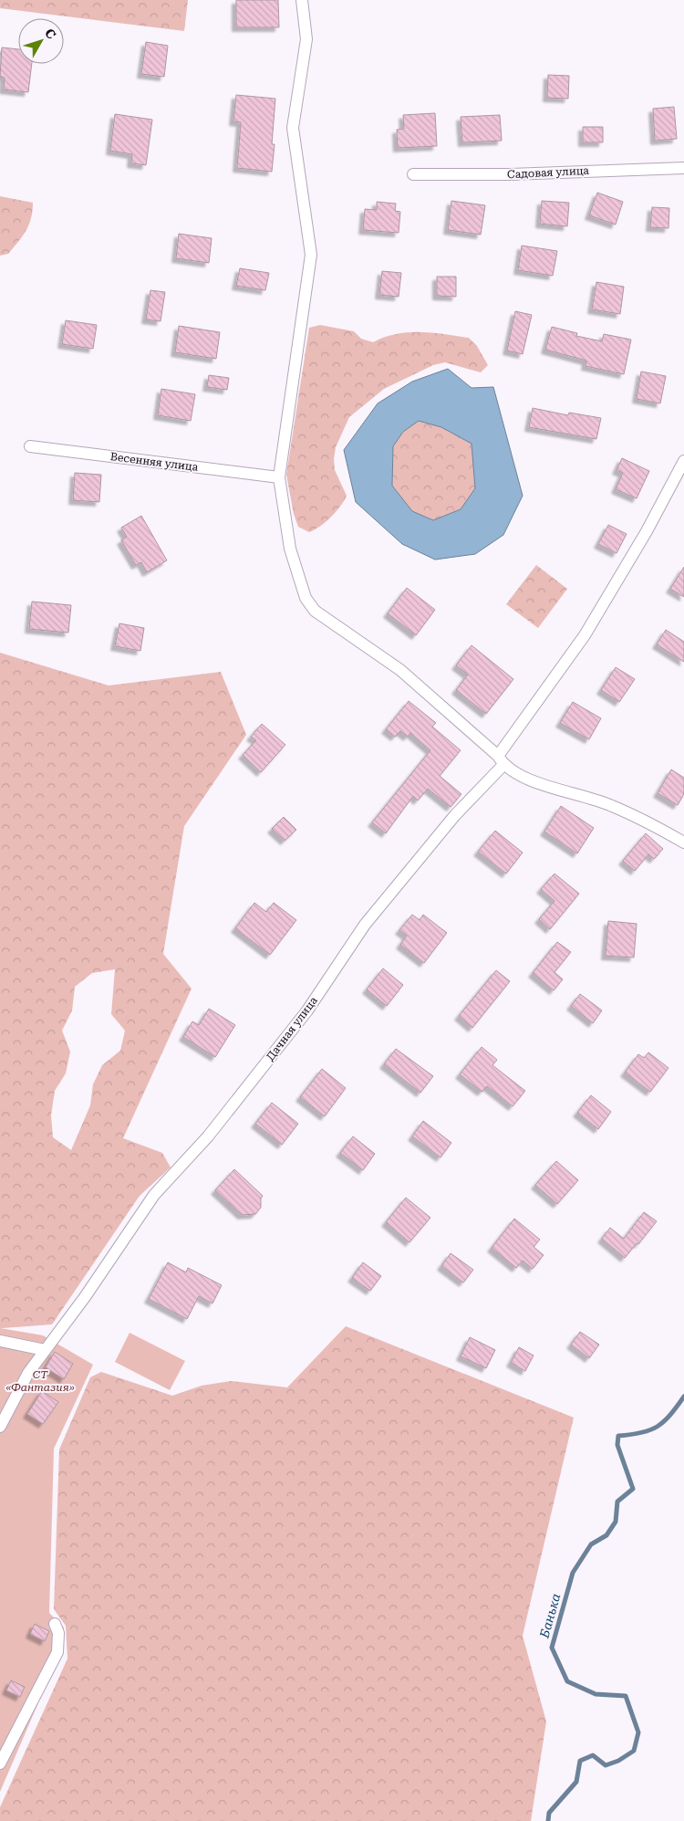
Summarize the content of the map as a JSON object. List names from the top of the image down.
{
  "streets": {
    "street": ["Садовая улица", "Весенняя улица", "Дачная улица"]
  },
  "water": ["Банька"],
  "parks": ["СТ «Фантазия»"],
  "north": "top right"
}
